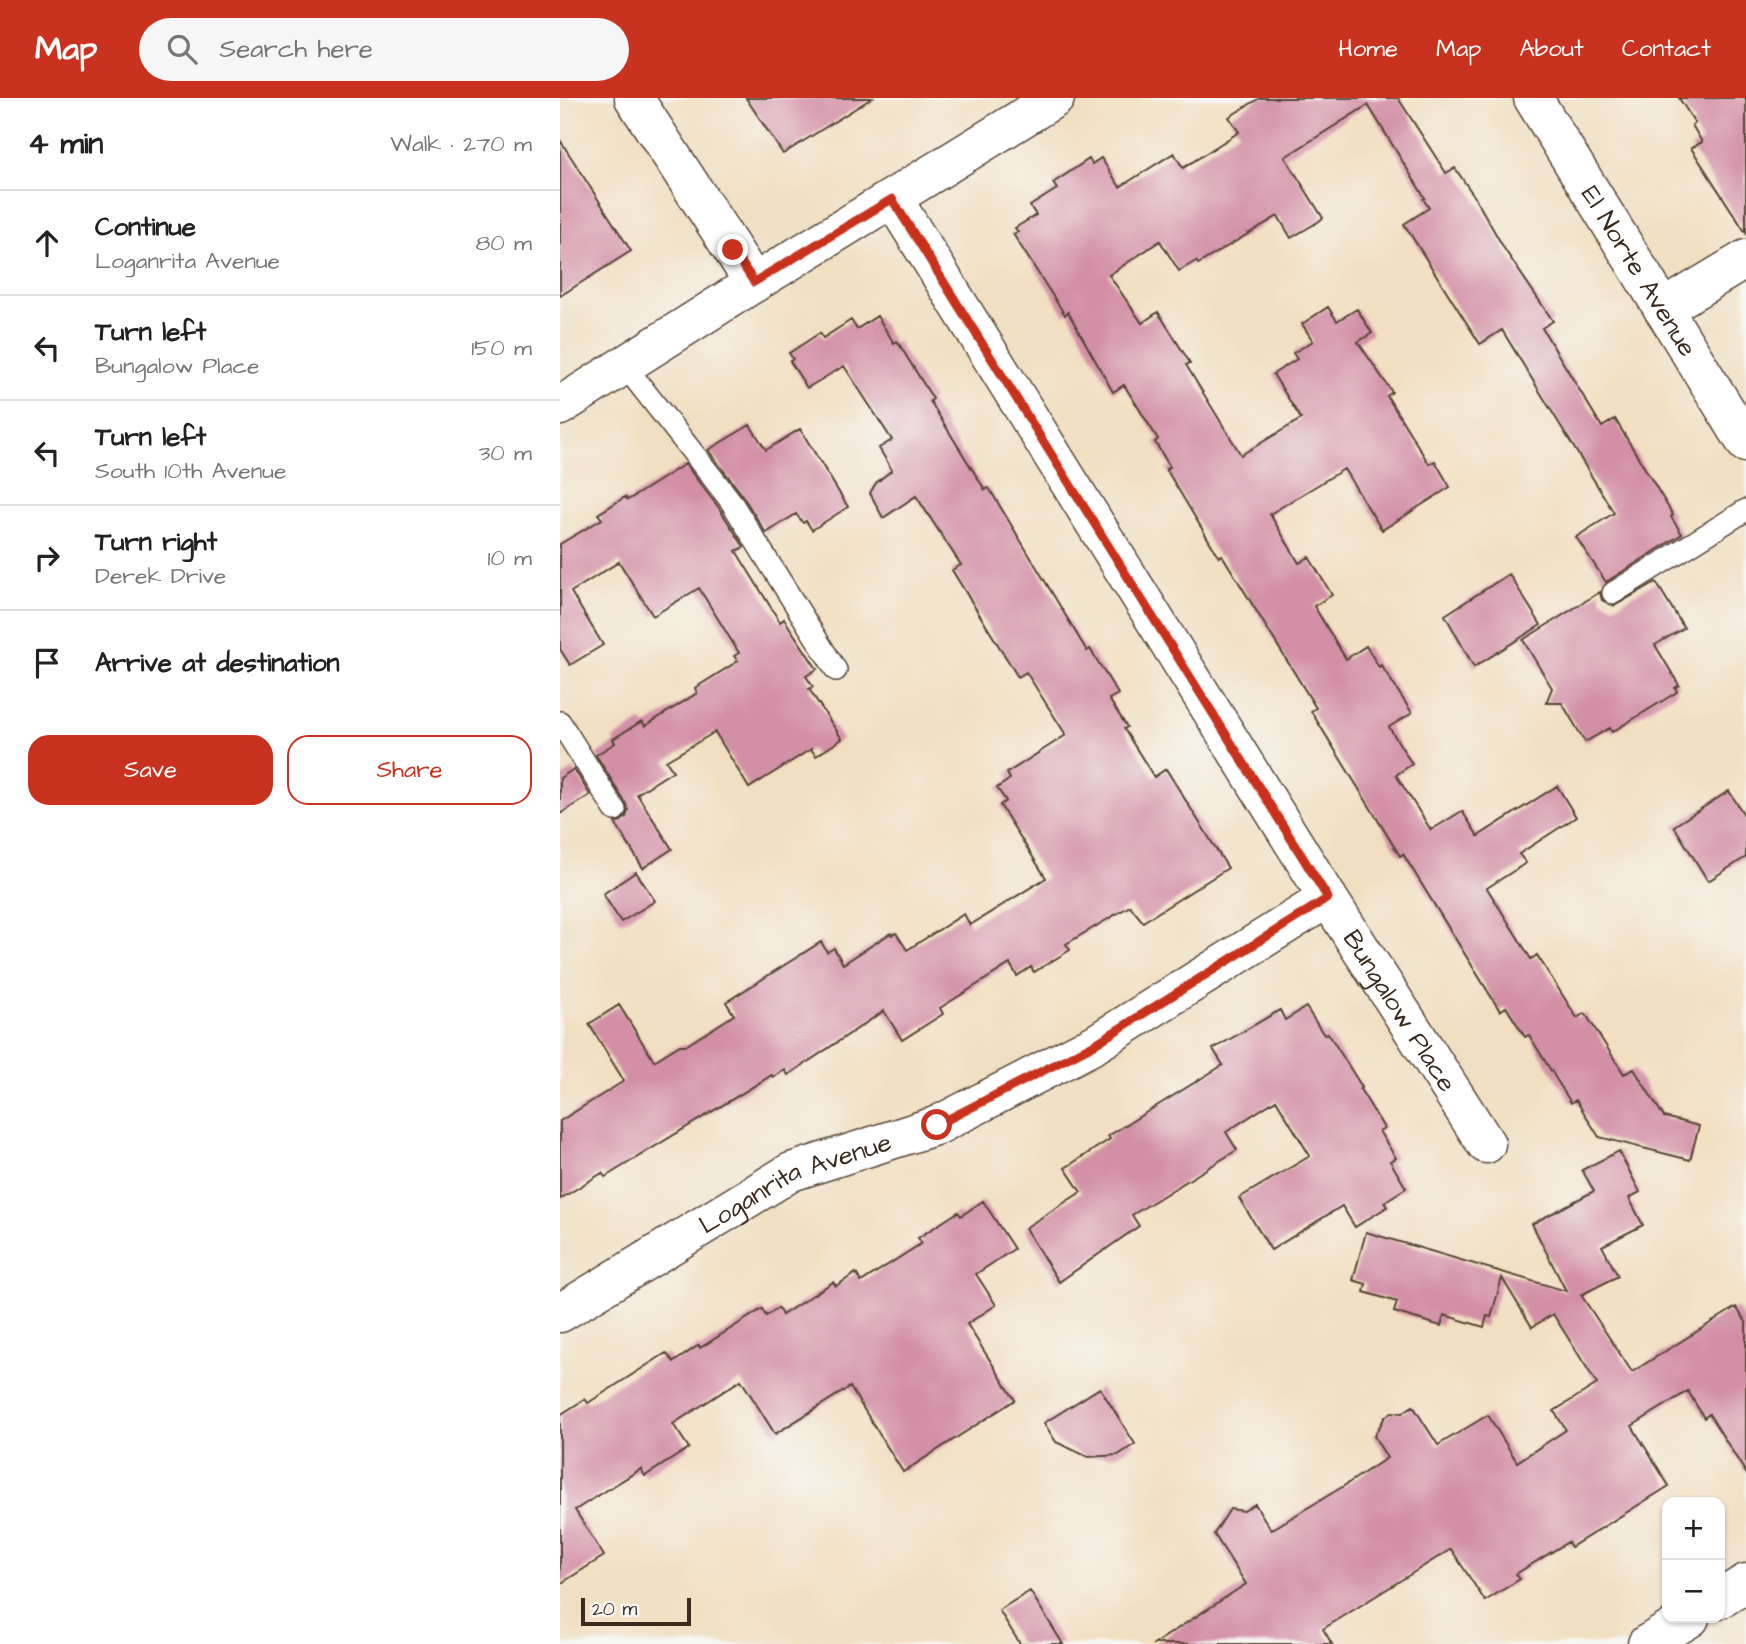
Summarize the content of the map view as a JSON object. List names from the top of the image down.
{
  "streets": {
    "street": ["El Norte Avenue", "Bungalow Place", "Loganrita Avenue"]
  },
  "crossings": [
    ["Bungalow Place", "Loganrita Avenue"]
  ],
  "scale_bar": "20 m",
  "page": {
    "header": "Map",
    "search": "Search here",
    "nav": [
      "Home",
      "Map",
      "About",
      "Contact"
    ],
    "heading": ["4 min", "Walk · 270 m"],
    "list": [
      ["Continue", "Loganrita Avenue", "80 m"],
      ["Turn left", "Bungalow Place", "150 m"],
      ["Turn left", "South 10th Avenue", "30 m"],
      ["Turn right", "Derek Drive", "10 m"],
      "Arrive at destination"
    ],
    "buttons": ["Save", "Share"],
    "map_buttons": ["+", "−"],
    "scale": "20 m"
  }
}
